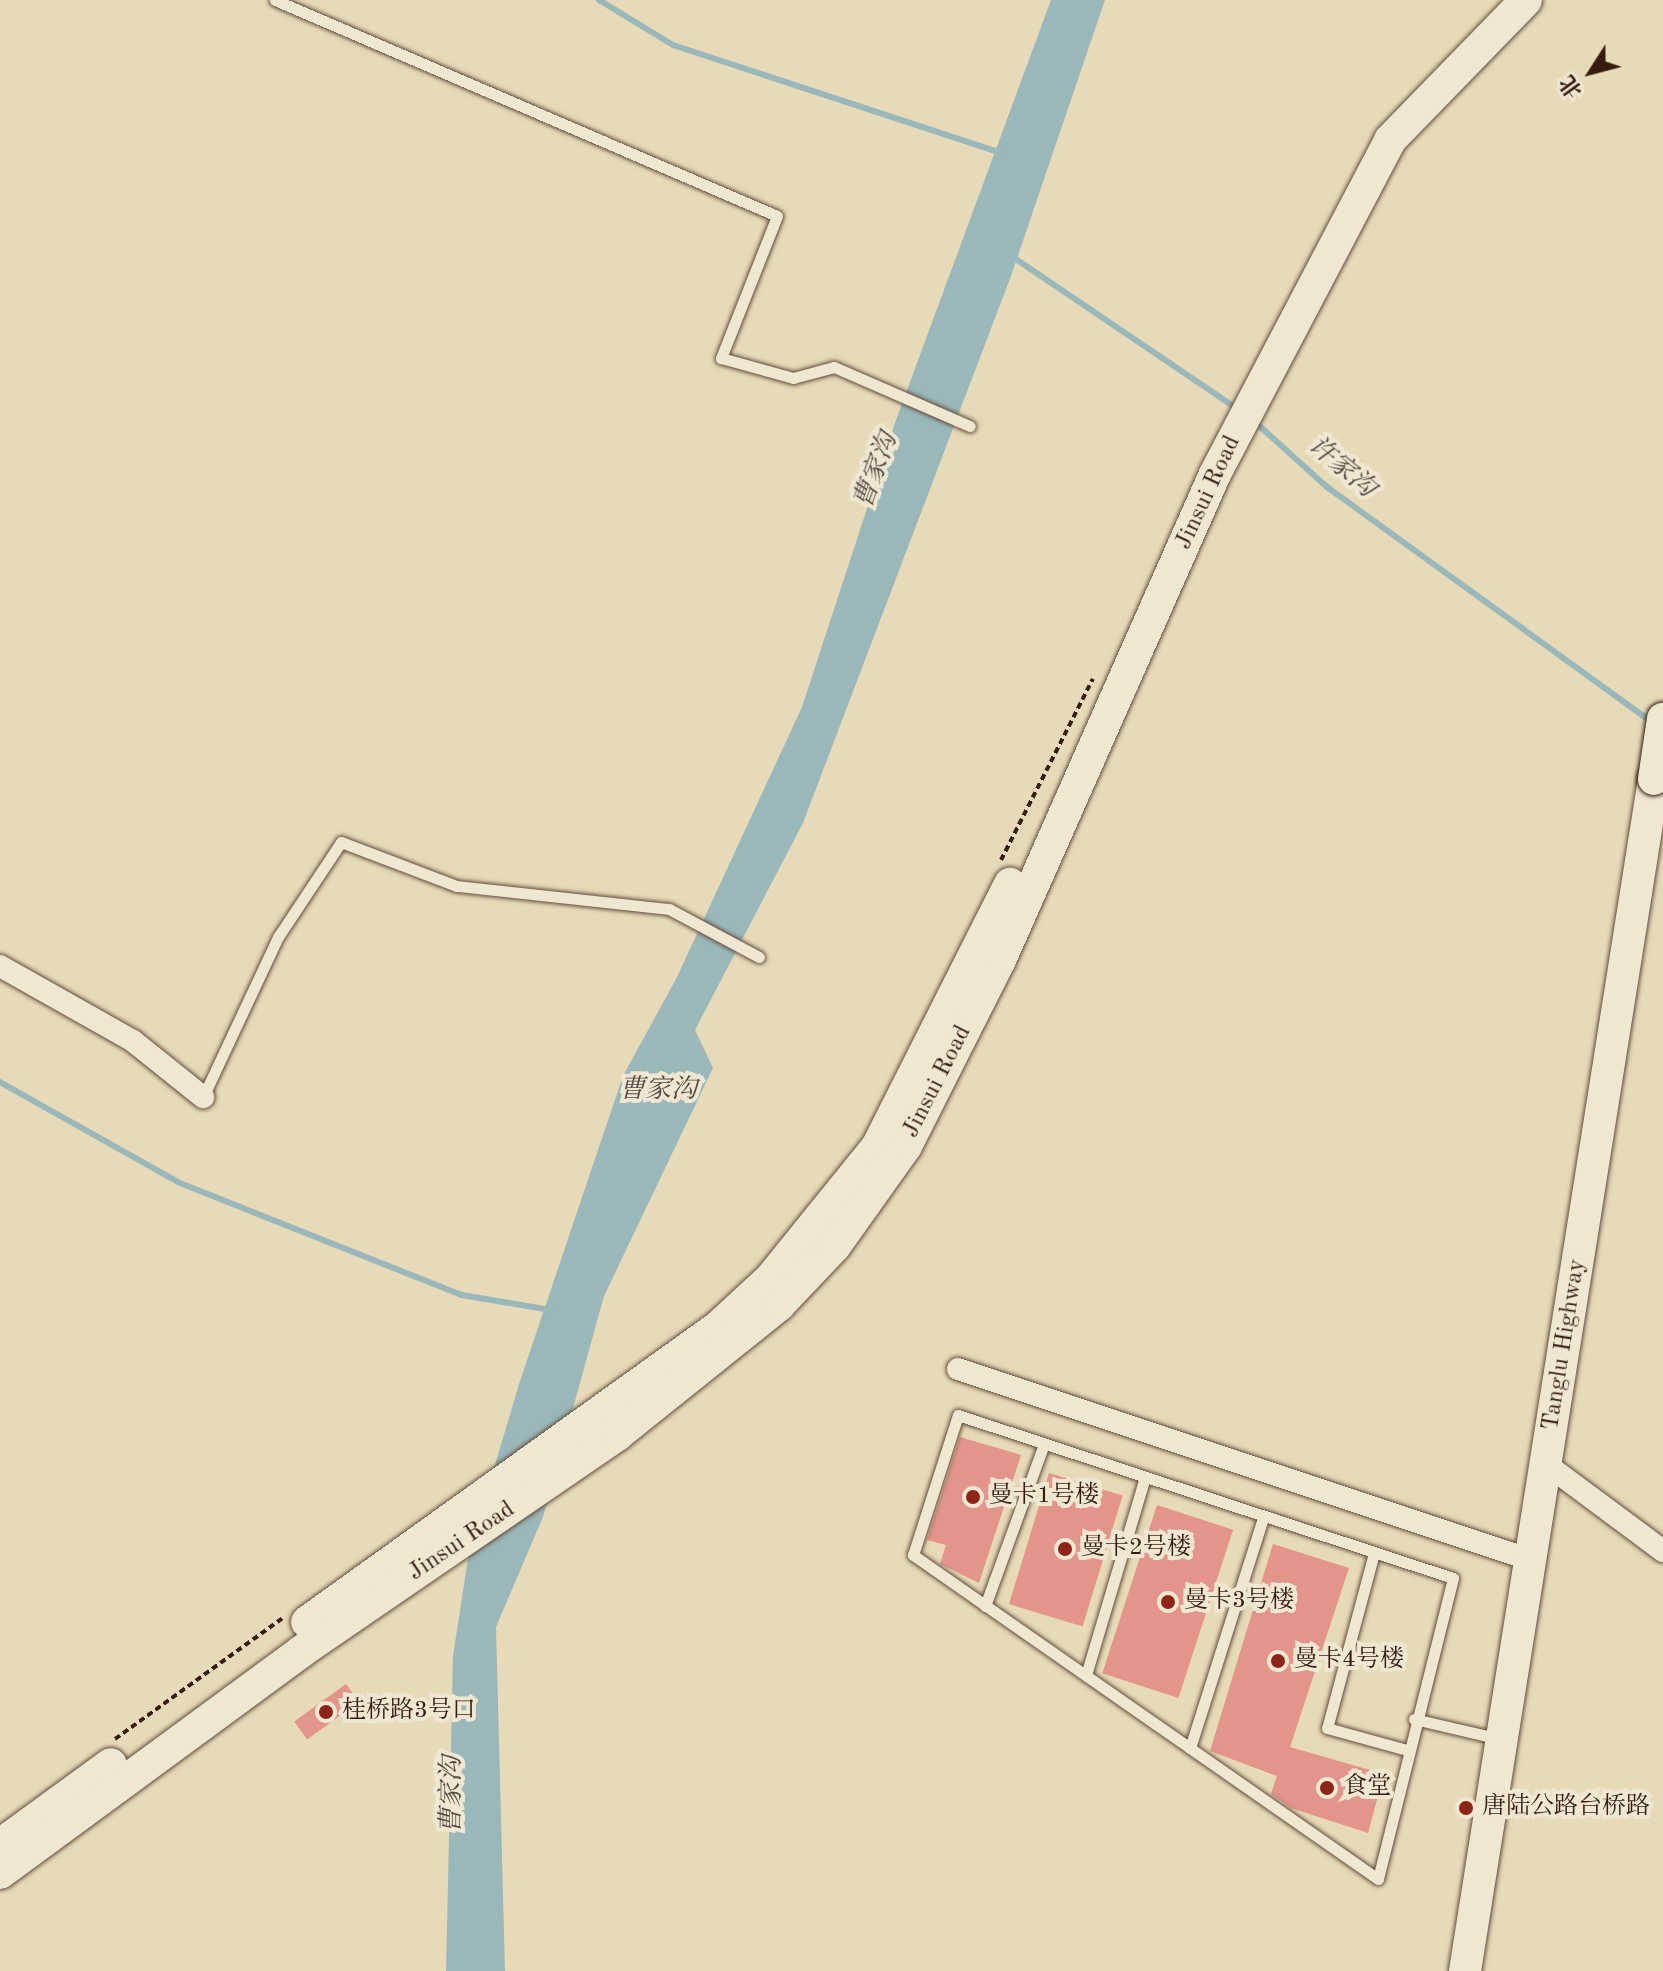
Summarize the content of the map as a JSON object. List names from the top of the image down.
{
  "streets": {
    "street": ["Jinsui Road", "Tanglu Highway"]
  },
  "water": ["许家沟", "曹家沟"],
  "places": [
    "曼卡1号楼",
    "曼卡2号楼",
    "曼卡3号楼",
    "曼卡4号楼",
    "桂桥路3号口",
    "食堂",
    "唐陆公路台桥路"
  ],
  "north": "bottom left"
}
